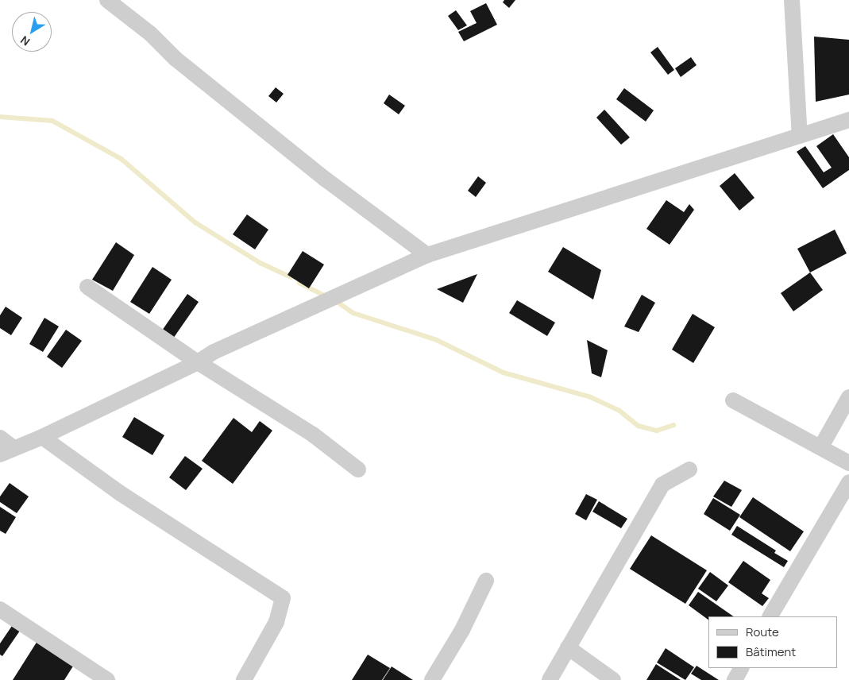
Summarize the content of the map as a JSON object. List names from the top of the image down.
{
  "legend": ["Route", "Bâtiment"],
  "north": "bottom left"
}
